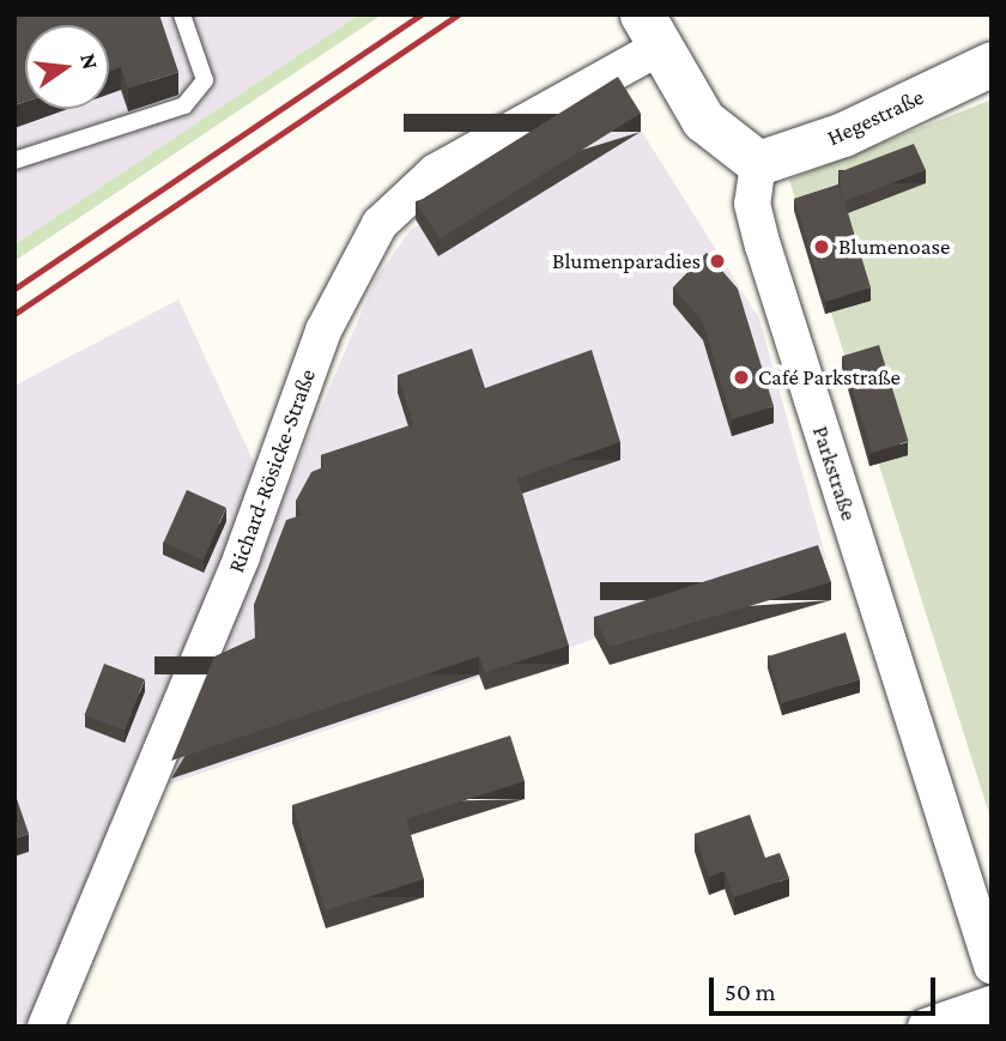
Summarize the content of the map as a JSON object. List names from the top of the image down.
{
  "streets": {
    "street": ["Hegestraße", "Richard-Rösicke-Straße", "Parkstraße"]
  },
  "crossings": [
    ["Hegestraße", "Parkstraße"]
  ],
  "places": ["Blumenoase", "Blumenparadies", "Café Parkstraße"],
  "scale_bar": "50 m",
  "north": "right"
}
